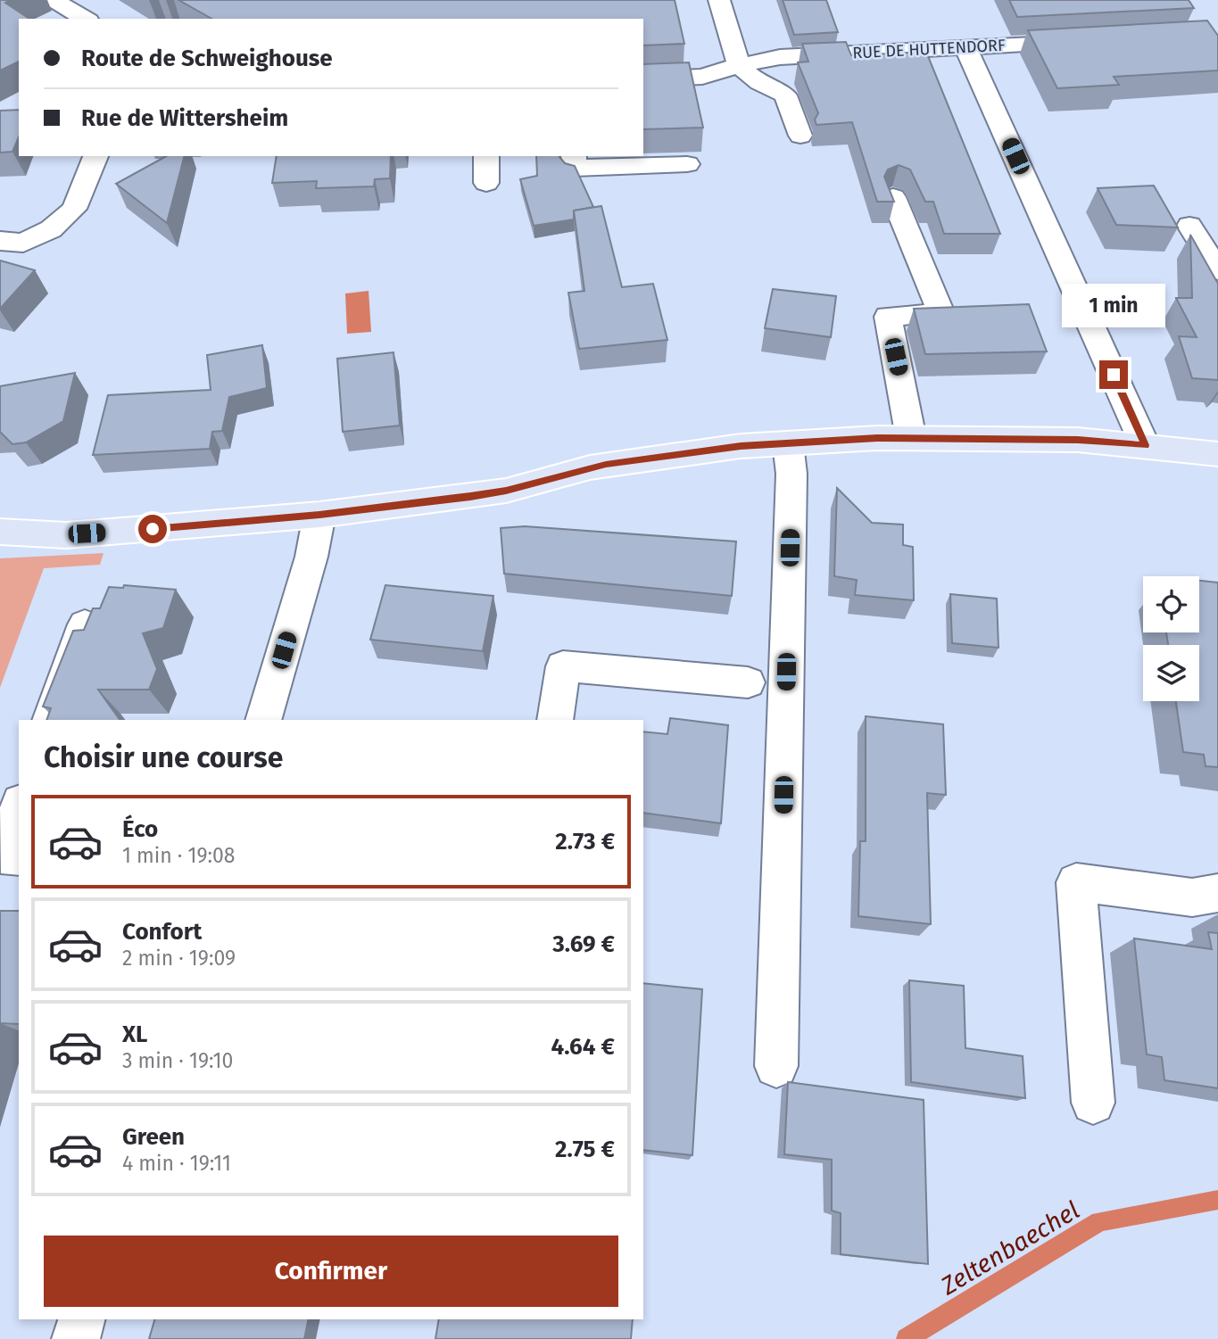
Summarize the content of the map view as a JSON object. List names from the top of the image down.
{
  "streets": {
    "street": ["RUE DE HUTTENDORF"]
  },
  "water": ["Zeltenbaechel"],
  "page": {
    "banner": ["Route de Schweighouse", "Rue de Wittersheim"],
    "bubble": "1 min",
    "heading": "Choisir une course",
    "list": [
      {
        "name": "Éco",
        "note": "1 min · 19:08",
        "value": "2.73 €"
      },
      {
        "name": "Confort",
        "note": "2 min · 19:09",
        "value": "3.69 €"
      },
      {
        "name": "XL",
        "note": "3 min · 19:10",
        "value": "4.64 €"
      },
      {
        "name": "Green",
        "note": "4 min · 19:11",
        "value": "2.75 €"
      }
    ],
    "buttons": "Confirmer"
  }
}
